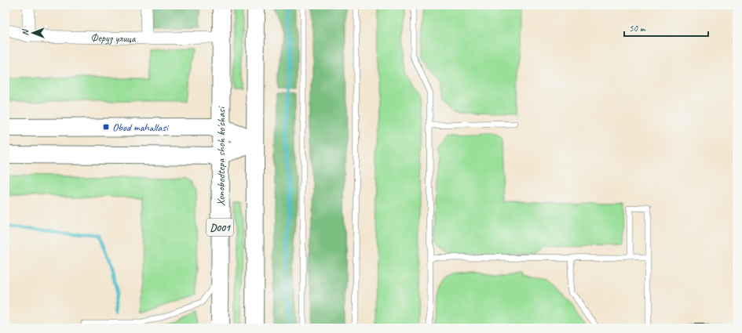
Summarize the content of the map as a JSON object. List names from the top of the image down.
{
  "streets": {
    "main road": ["Xonobodtepa shoh ko'chasi", "D001"],
    "street": ["Феруз улица"]
  },
  "crossings": [
    ["Феруз улица", "Xonobodtepa shoh ko'chasi"]
  ],
  "places": {
    "transit": ["Obod mahallasi"]
  },
  "scale_bar": "50 m",
  "north": "left"
}
